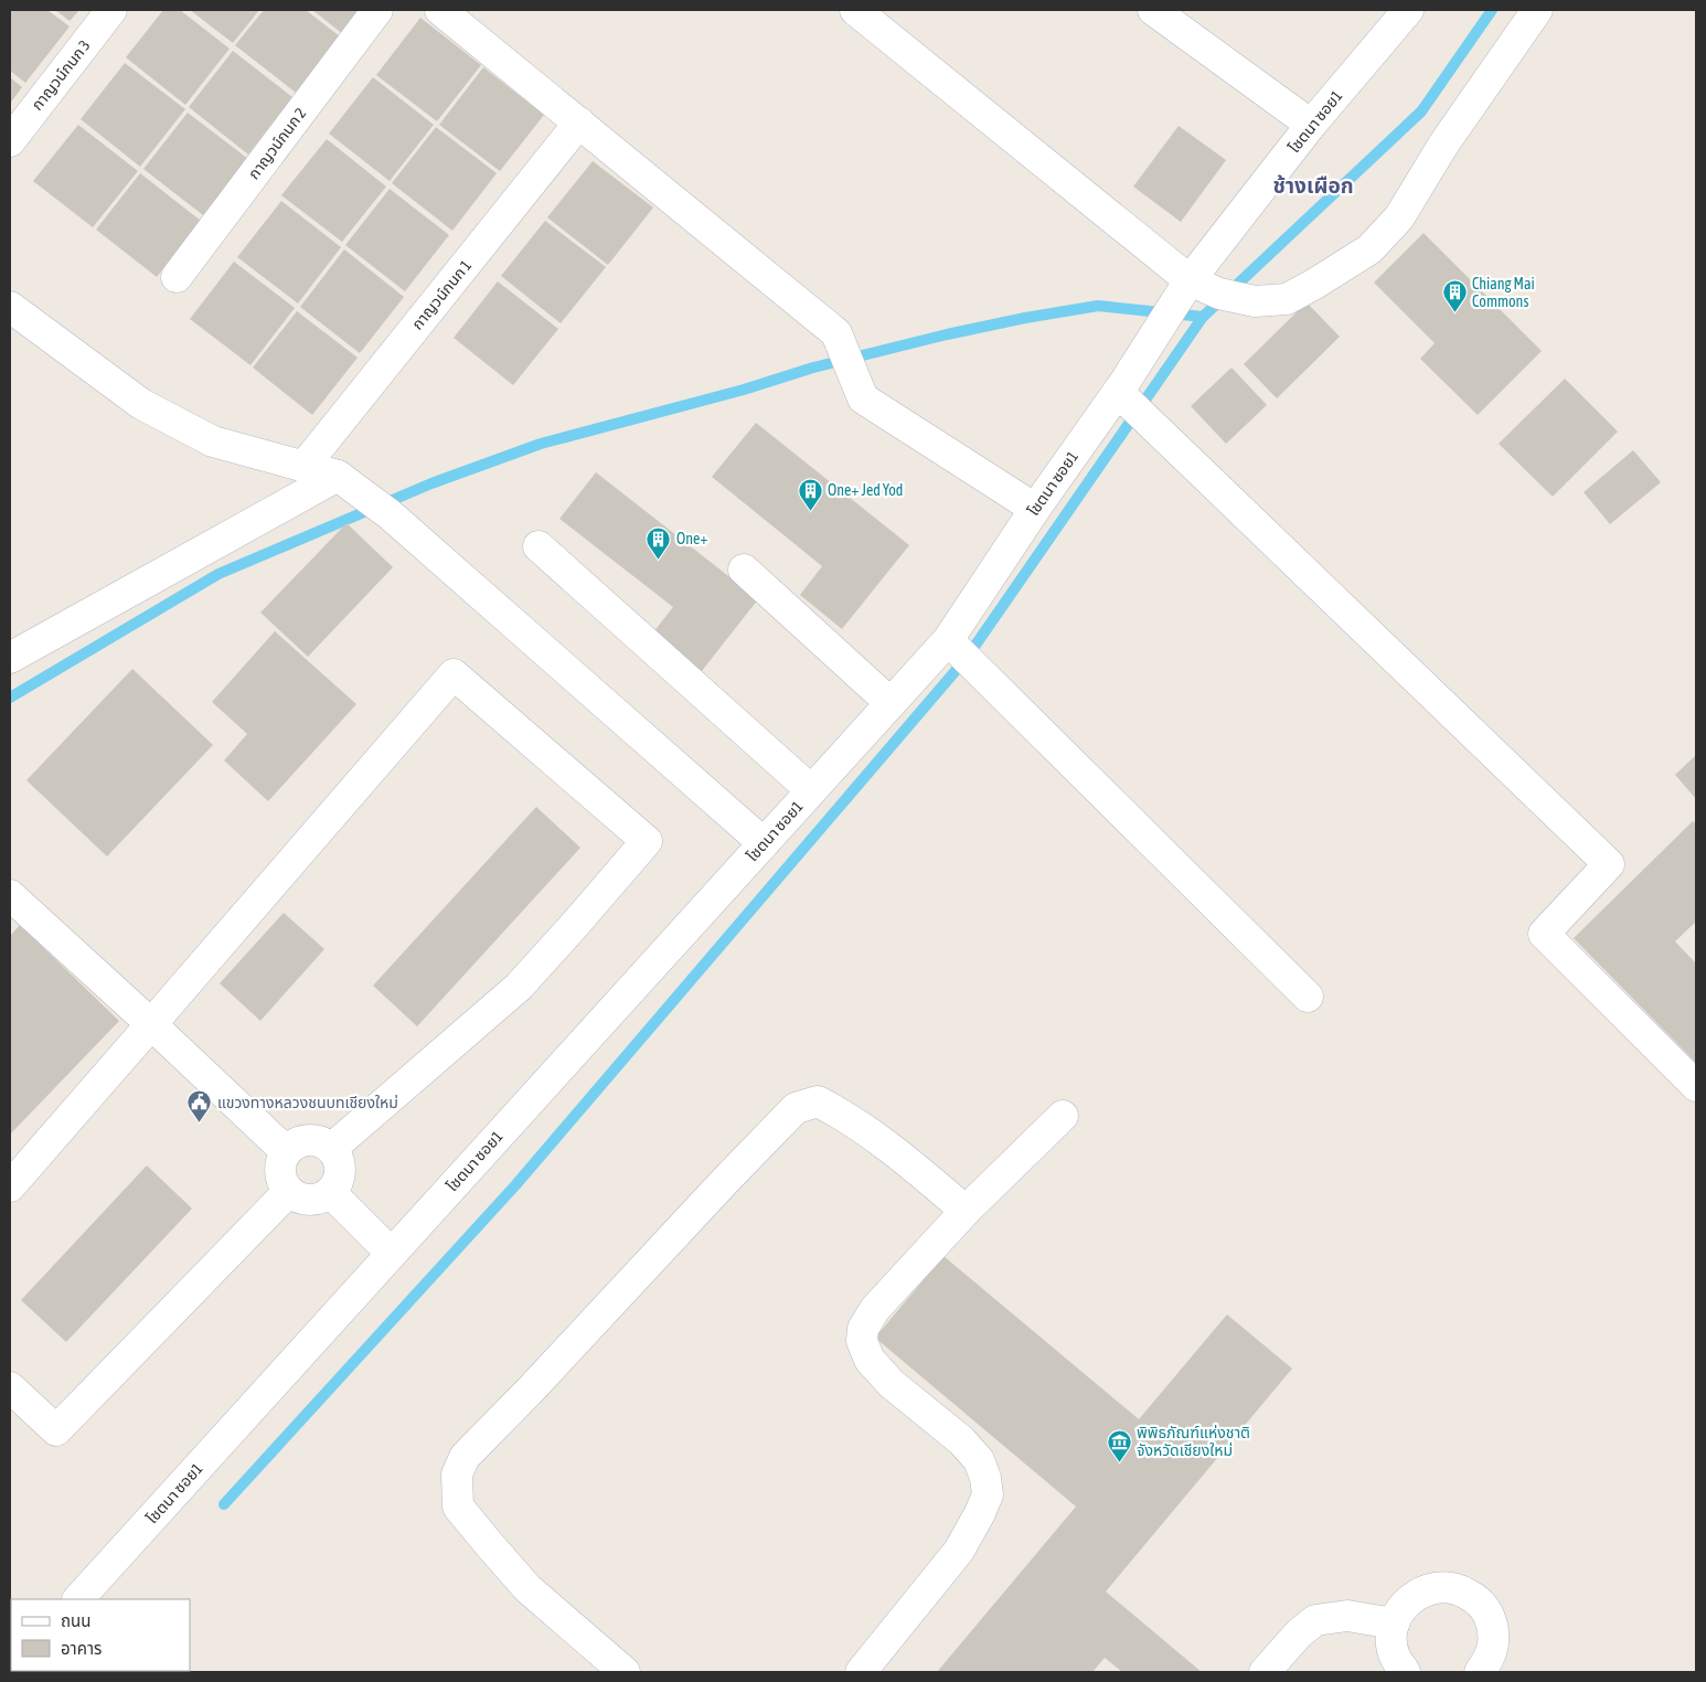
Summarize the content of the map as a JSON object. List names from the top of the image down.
{
  "streets": {
    "street": [
      "กาญวน์กนก 3",
      "โชตนา ซอย1",
      "กาญวน์กนก 2",
      "กาญวน์กนก 1"
    ]
  },
  "districts": ["ช้างเผือก"],
  "places": {
    "building": ["Chiang Mai Commons", "One+ Jed Yod", "One+"],
    "public building": ["แขวงทางหลวงชนบทเชียงใหม่"],
    "museum": ["พิพิธภัณฑ์แห่งชาติ จังหวัดเชียงใหม่"]
  },
  "legend": ["ถนน", "อาคาร"]
}
